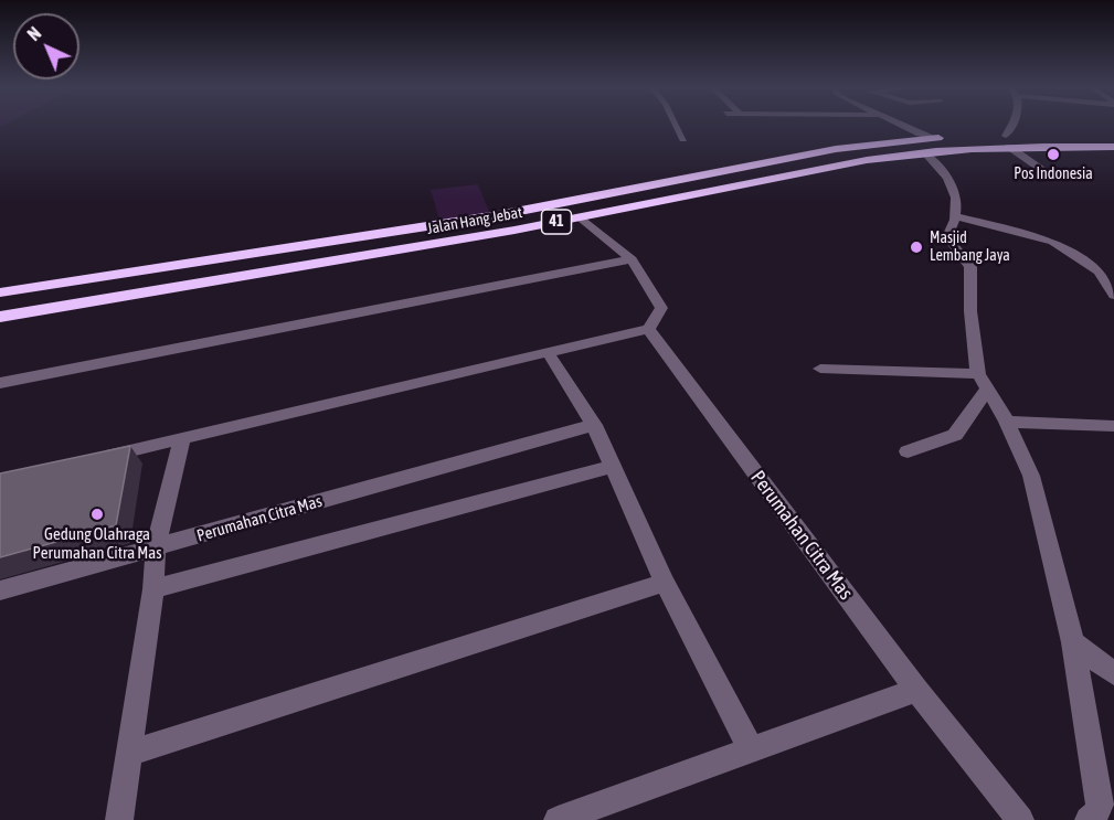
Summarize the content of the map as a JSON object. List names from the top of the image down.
{
  "streets": {
    "highway": ["Jalan Hang Jebat", "41"],
    "street": ["Perumahan Citra Mas"]
  },
  "places": ["Pos Indonesia", "Masjid Lembang Jaya", "Gedung Olahraga Perumahan Citra Mas"],
  "north": "top left"
}
